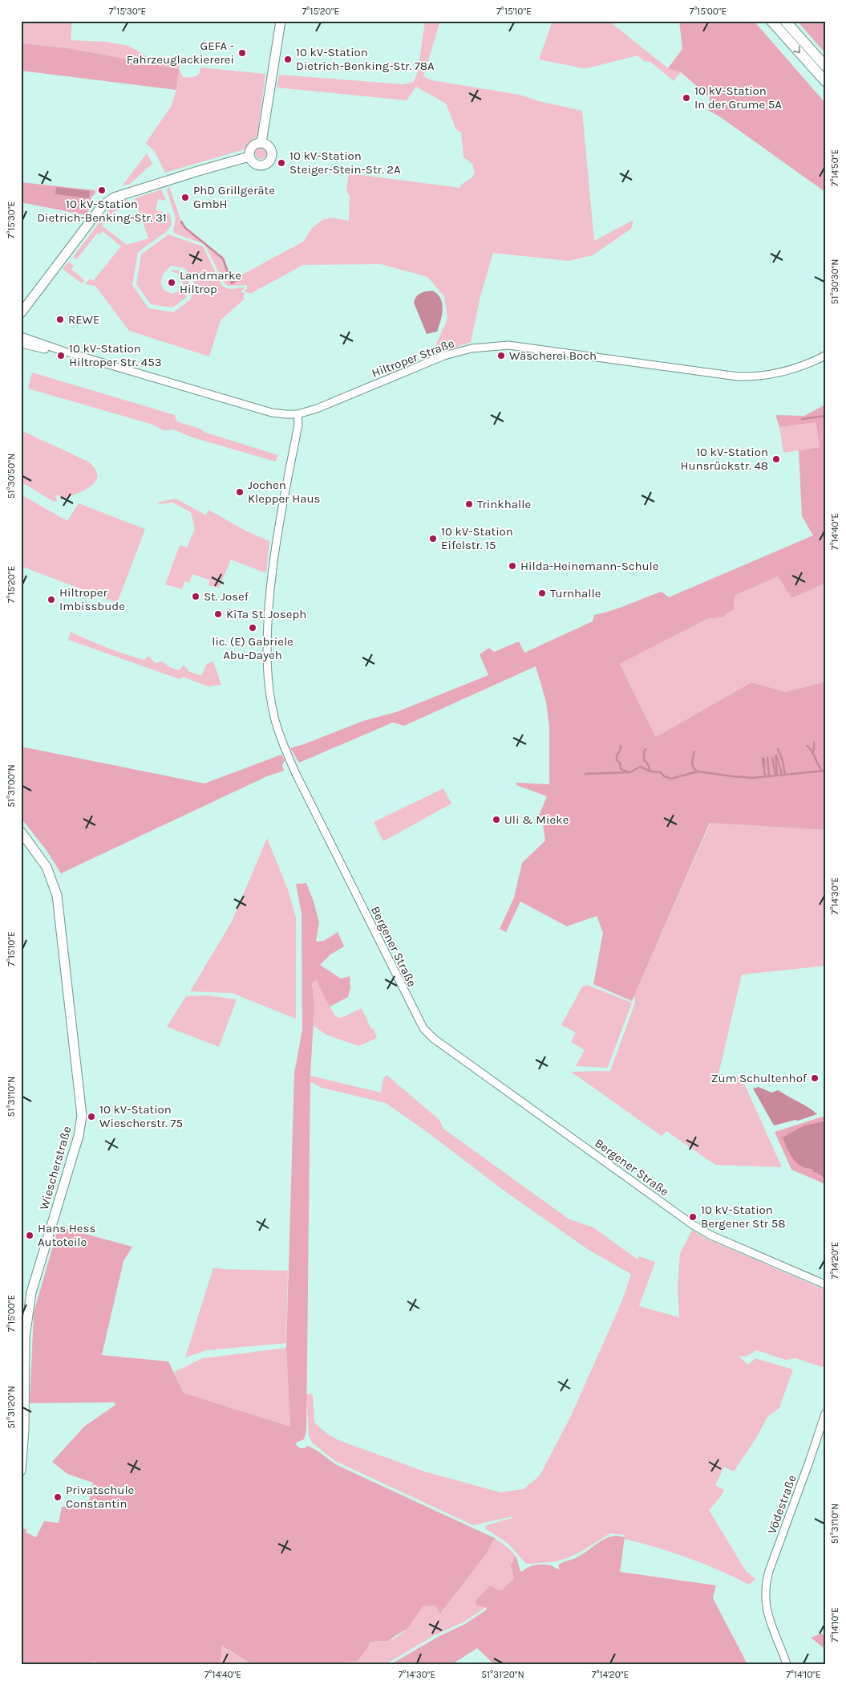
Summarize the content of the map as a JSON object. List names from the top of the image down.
{
  "streets": {
    "main road": ["Wiescherstraße"],
    "street": ["Hiltroper Straße", "Bergener Straße", "Vödestraße"]
  },
  "crossings": [
    ["Hiltroper Straße", "Bergener Straße"]
  ],
  "places": [
    "GEFA - Fahrzeuglackiererei",
    "10 kV-Station Dietrich-Benking-Str. 78A",
    "10 kV-Station In der Grume 5A",
    "10 kV-Station Steiger-Stein-Str. 2A",
    "10 kV-Station Dietrich-Benking-Str. 31",
    "PhD Grillgeräte GmbH",
    "Landmarke Hiltrop",
    "REWE",
    "10 kV-Station Hiltroper Str. 453",
    "Wäscherei Boch",
    "10 kV-Station Hunsrückstr. 48",
    "Jochen Klepper Haus",
    "Trinkhalle",
    "10 kV-Station Eifelstr. 15",
    "Hilda-Heinemann-Schule",
    "Turnhalle",
    "St. Josef",
    "Hiltroper Imbissbude",
    "KiTa St. Joseph",
    "lic. (E) Gabriele Abu-Dayeh",
    "Uli & Mieke",
    "Zum Schultenhof",
    "10 kV-Station Wiescherstr. 75",
    "10 kV-Station Bergener Str 58",
    "Hans Hess Autoteile",
    "Privatschule Constantin"
  ],
  "coordinates": [
    "7°15'30\"E",
    "7°15'20\"E",
    "7°15'10\"E",
    "7°15'00\"E",
    "7°14'50\"E",
    "51°30'30\"N",
    "51°30'50\"N",
    "7°14'40\"E",
    "51°31'00\"N",
    "7°14'30\"E",
    "51°31'10\"N",
    "7°14'20\"E",
    "51°31'20\"N",
    "7°14'10\"E"
  ]
}
